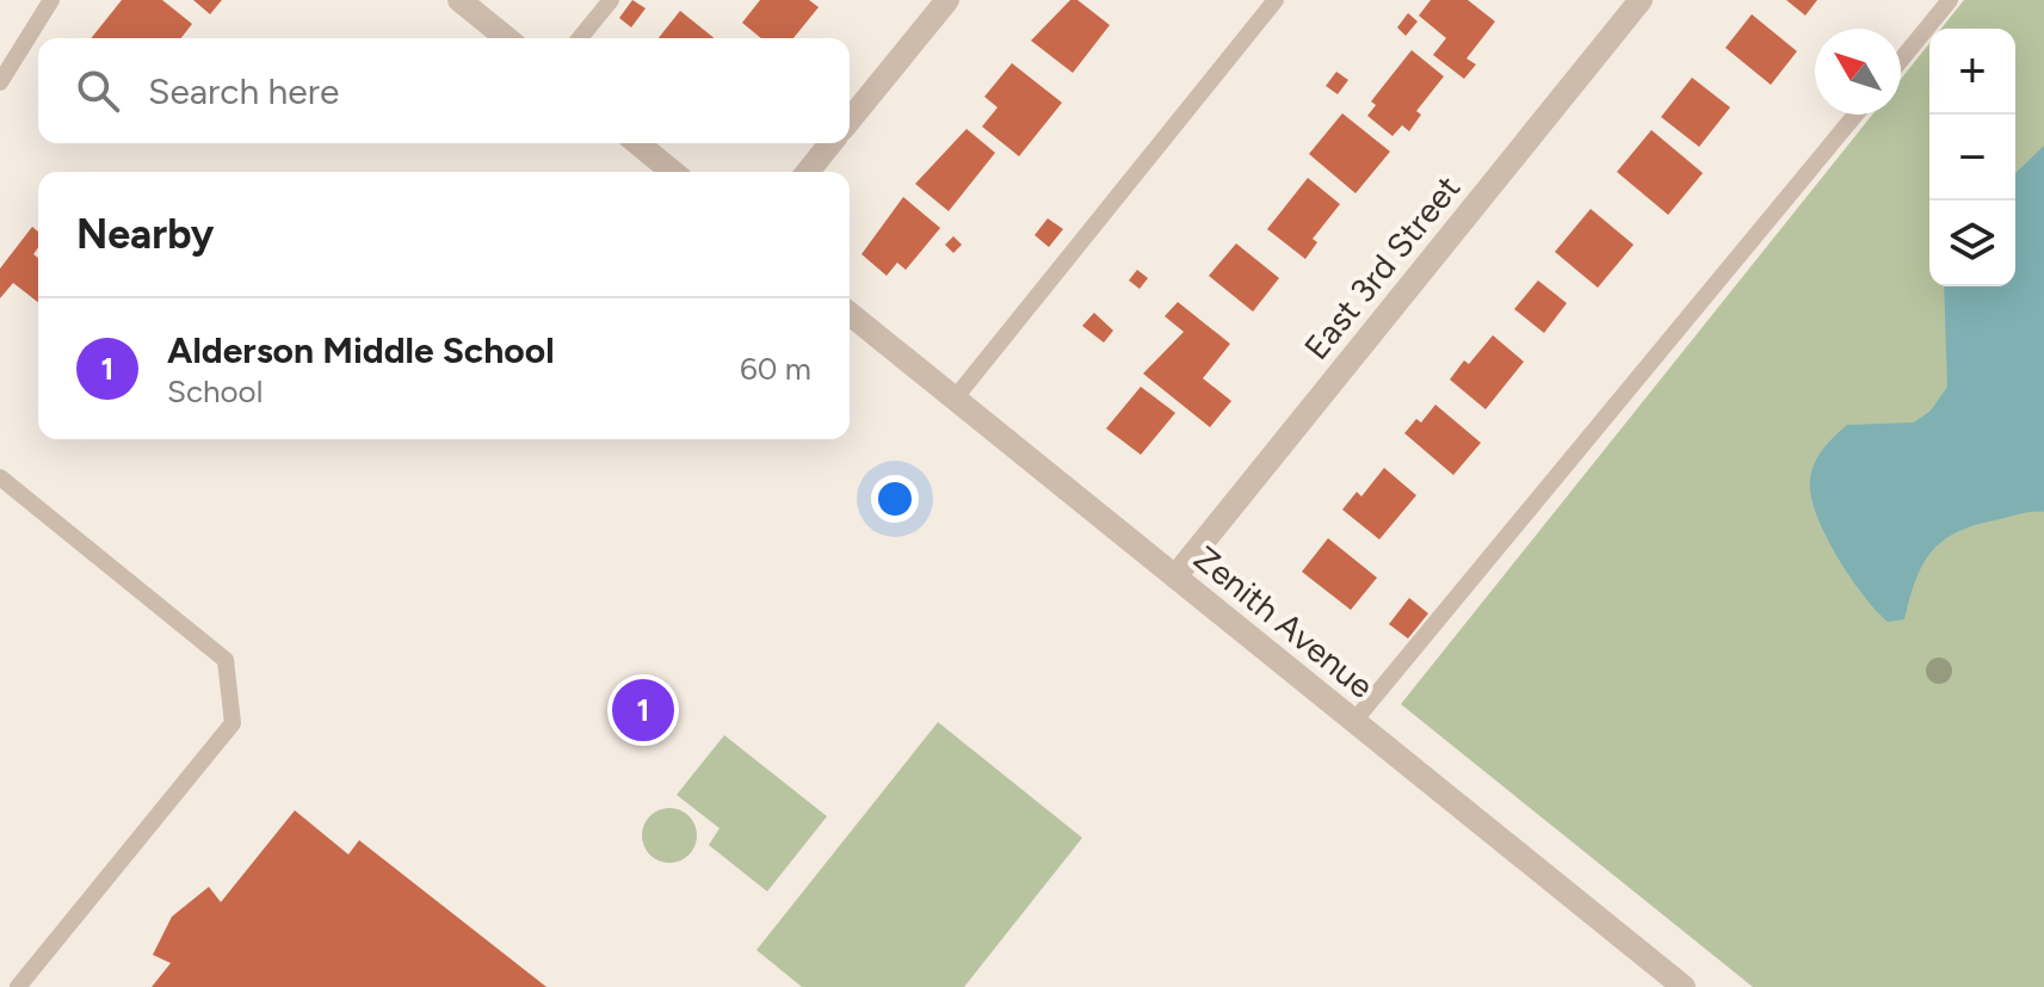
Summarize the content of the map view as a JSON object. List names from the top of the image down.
{
  "streets": {
    "street": ["East 3rd Street", "Zenith Avenue"]
  },
  "crossings": [
    ["East 3rd Street", "Zenith Avenue"]
  ],
  "north": "top left",
  "page": {
    "map_buttons": ["+", "−"],
    "search": "Search here",
    "heading": "Nearby",
    "list": [
      {
        "mark": "1",
        "name": "Alderson Middle School",
        "note": "School",
        "value": "60 m"
      }
    ],
    "pins": "1"
  }
}
